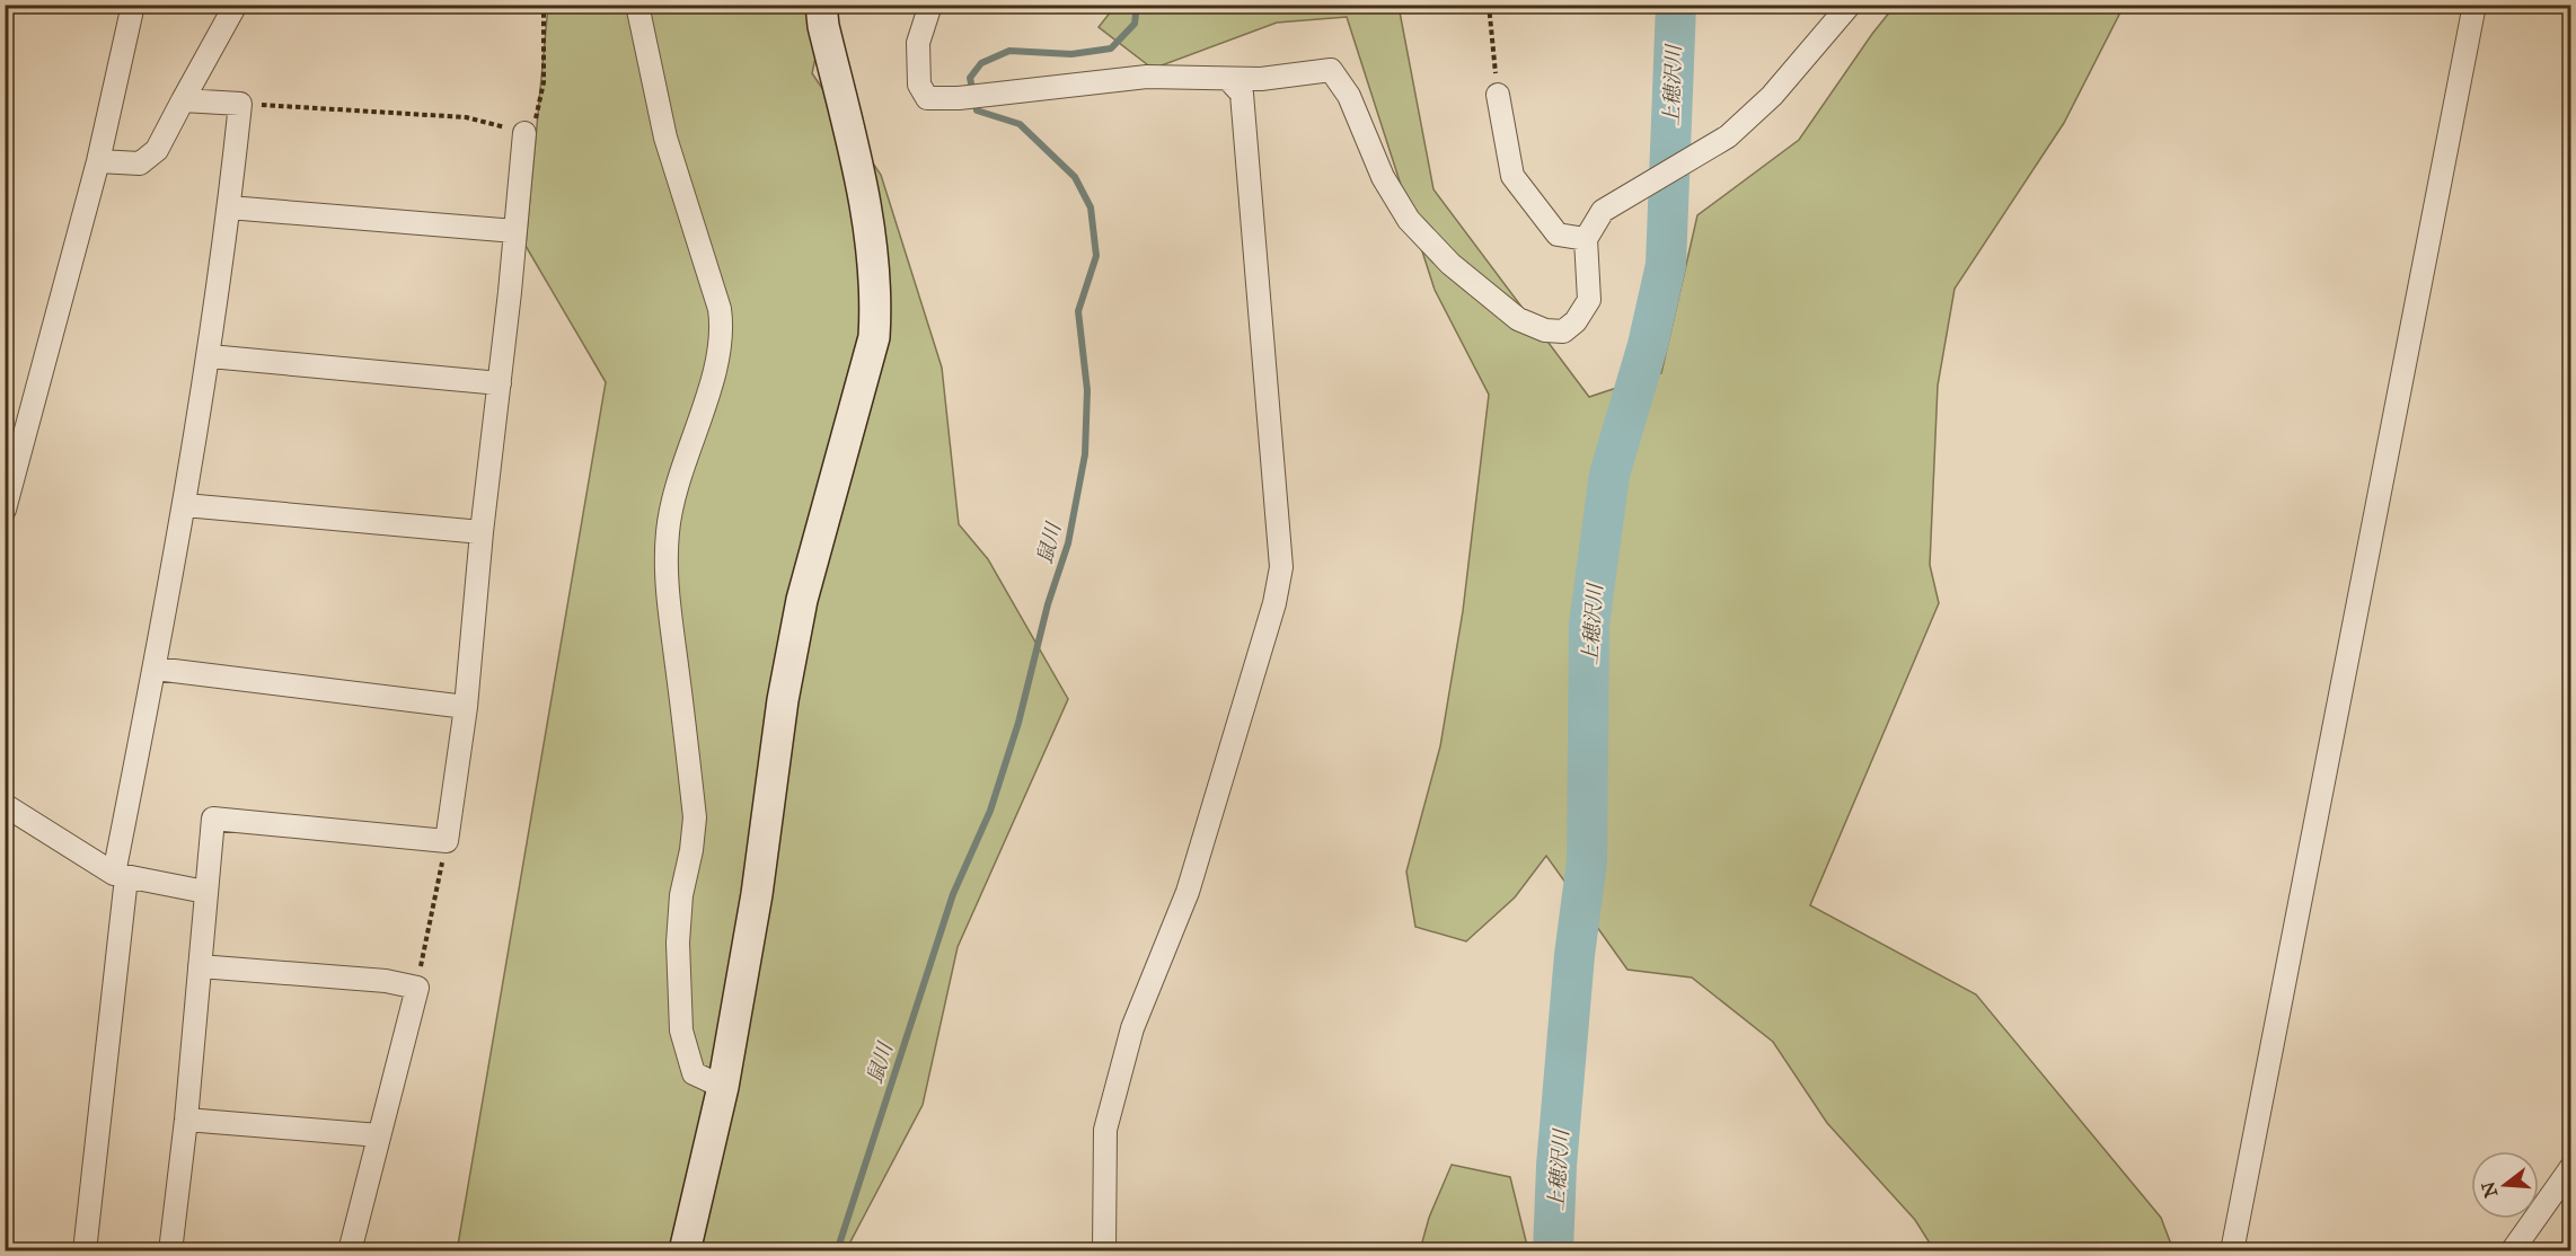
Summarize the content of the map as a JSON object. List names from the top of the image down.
{
  "water": ["上穂沢川", "鼠川"],
  "north": "left"
}
